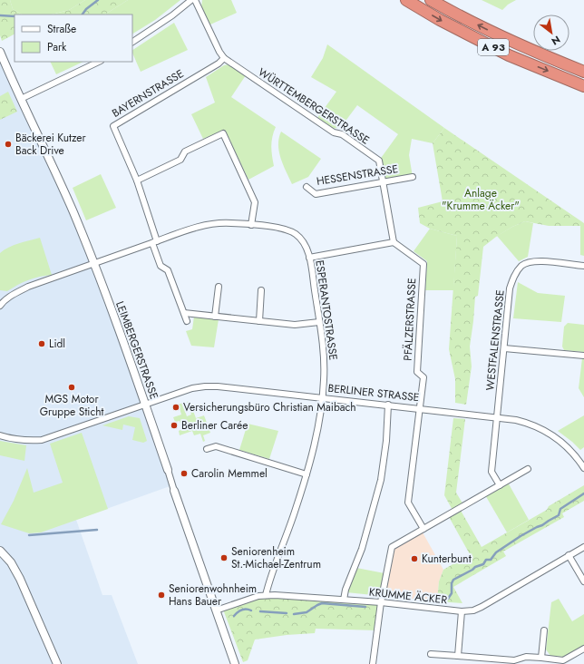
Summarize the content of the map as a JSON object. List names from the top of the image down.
{
  "streets": {
    "highway": ["A 93"],
    "street": [
      "BAYERNSTRASSE",
      "WÜRTTEMBERGERSTRASSE",
      "HESSENSTRASSE",
      "ESPERANTOSTRASSE",
      "PFÄLZERSTRASSE",
      "WESTFALENSTRASSE",
      "LEIMBERGERSTRASSE",
      "BERLINER STRASSE",
      "KRUMME ÄCKER"
    ]
  },
  "crossings": [
    ["BAYERNSTRASSE", "WÜRTTEMBERGERSTRASSE"],
    ["BAYERNSTRASSE", "ESPERANTOSTRASSE"],
    ["WÜRTTEMBERGERSTRASSE", "HESSENSTRASSE"],
    ["WÜRTTEMBERGERSTRASSE", "PFÄLZERSTRASSE"],
    ["ESPERANTOSTRASSE", "LEIMBERGERSTRASSE"],
    ["ESPERANTOSTRASSE", "BERLINER STRASSE"],
    ["ESPERANTOSTRASSE", "KRUMME ÄCKER"],
    ["PFÄLZERSTRASSE", "BERLINER STRASSE"],
    ["WESTFALENSTRASSE", "BERLINER STRASSE"],
    ["LEIMBERGERSTRASSE", "BERLINER STRASSE"],
    ["LEIMBERGERSTRASSE", "KRUMME ÄCKER"]
  ],
  "parks": ["Anlage \"Krumme Äcker\""],
  "places": [
    "Bäckerei Kutzer Back Drive",
    "Lidl",
    "MGS Motor Gruppe Sticht",
    "Versicherungsbüro Christian Maibach",
    "Berliner Carée",
    "Carolin Memmel",
    "Seniorenheim St.-Michael-Zentrum",
    "Kunterbunt",
    "Seniorenwohnheim Hans Bauer"
  ],
  "legend": ["Straße", "Park"],
  "north": "bottom right"
}
